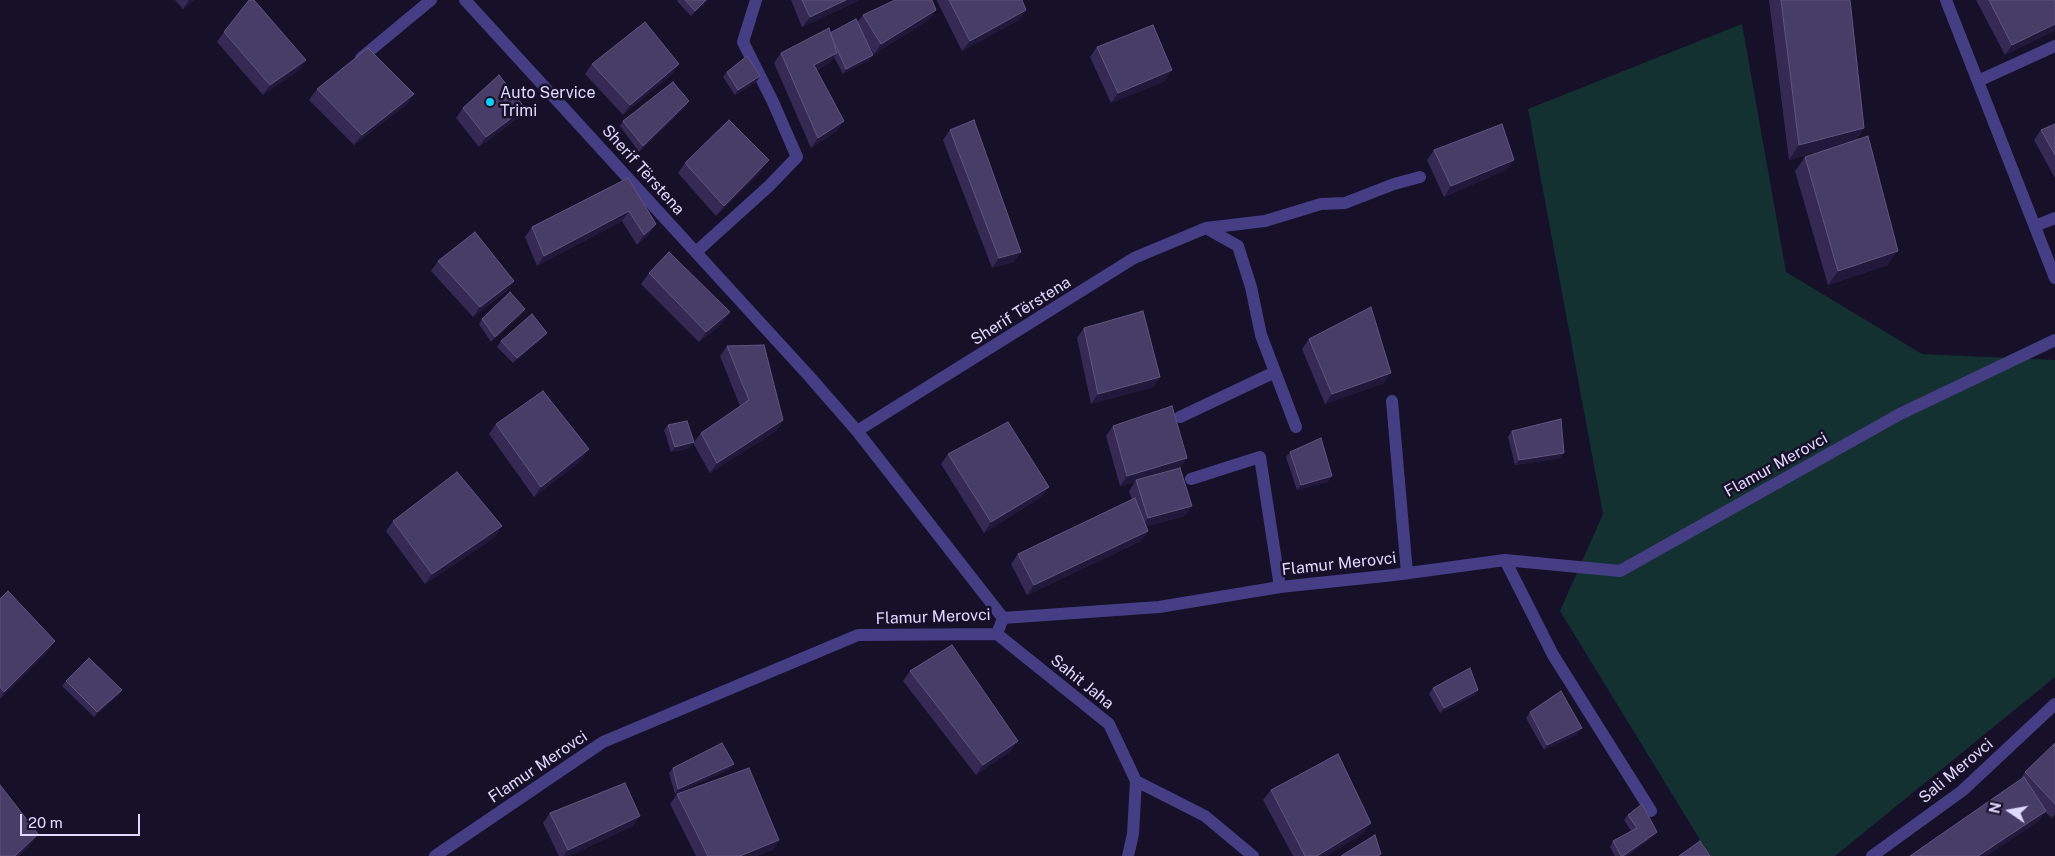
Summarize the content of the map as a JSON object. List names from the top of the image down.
{
  "streets": {
    "street": [
      "Sherif Tërstena",
      "Flamur Merovci",
      "Sahit Jaha",
      "Sali Merovci"
    ]
  },
  "crossings": [
    ["Sherif Tërstena", "Flamur Merovci"],
    ["Flamur Merovci", "Sahit Jaha"]
  ],
  "places": ["Auto Service Trimi"],
  "scale_bar": "20 m",
  "north": "left"
}
